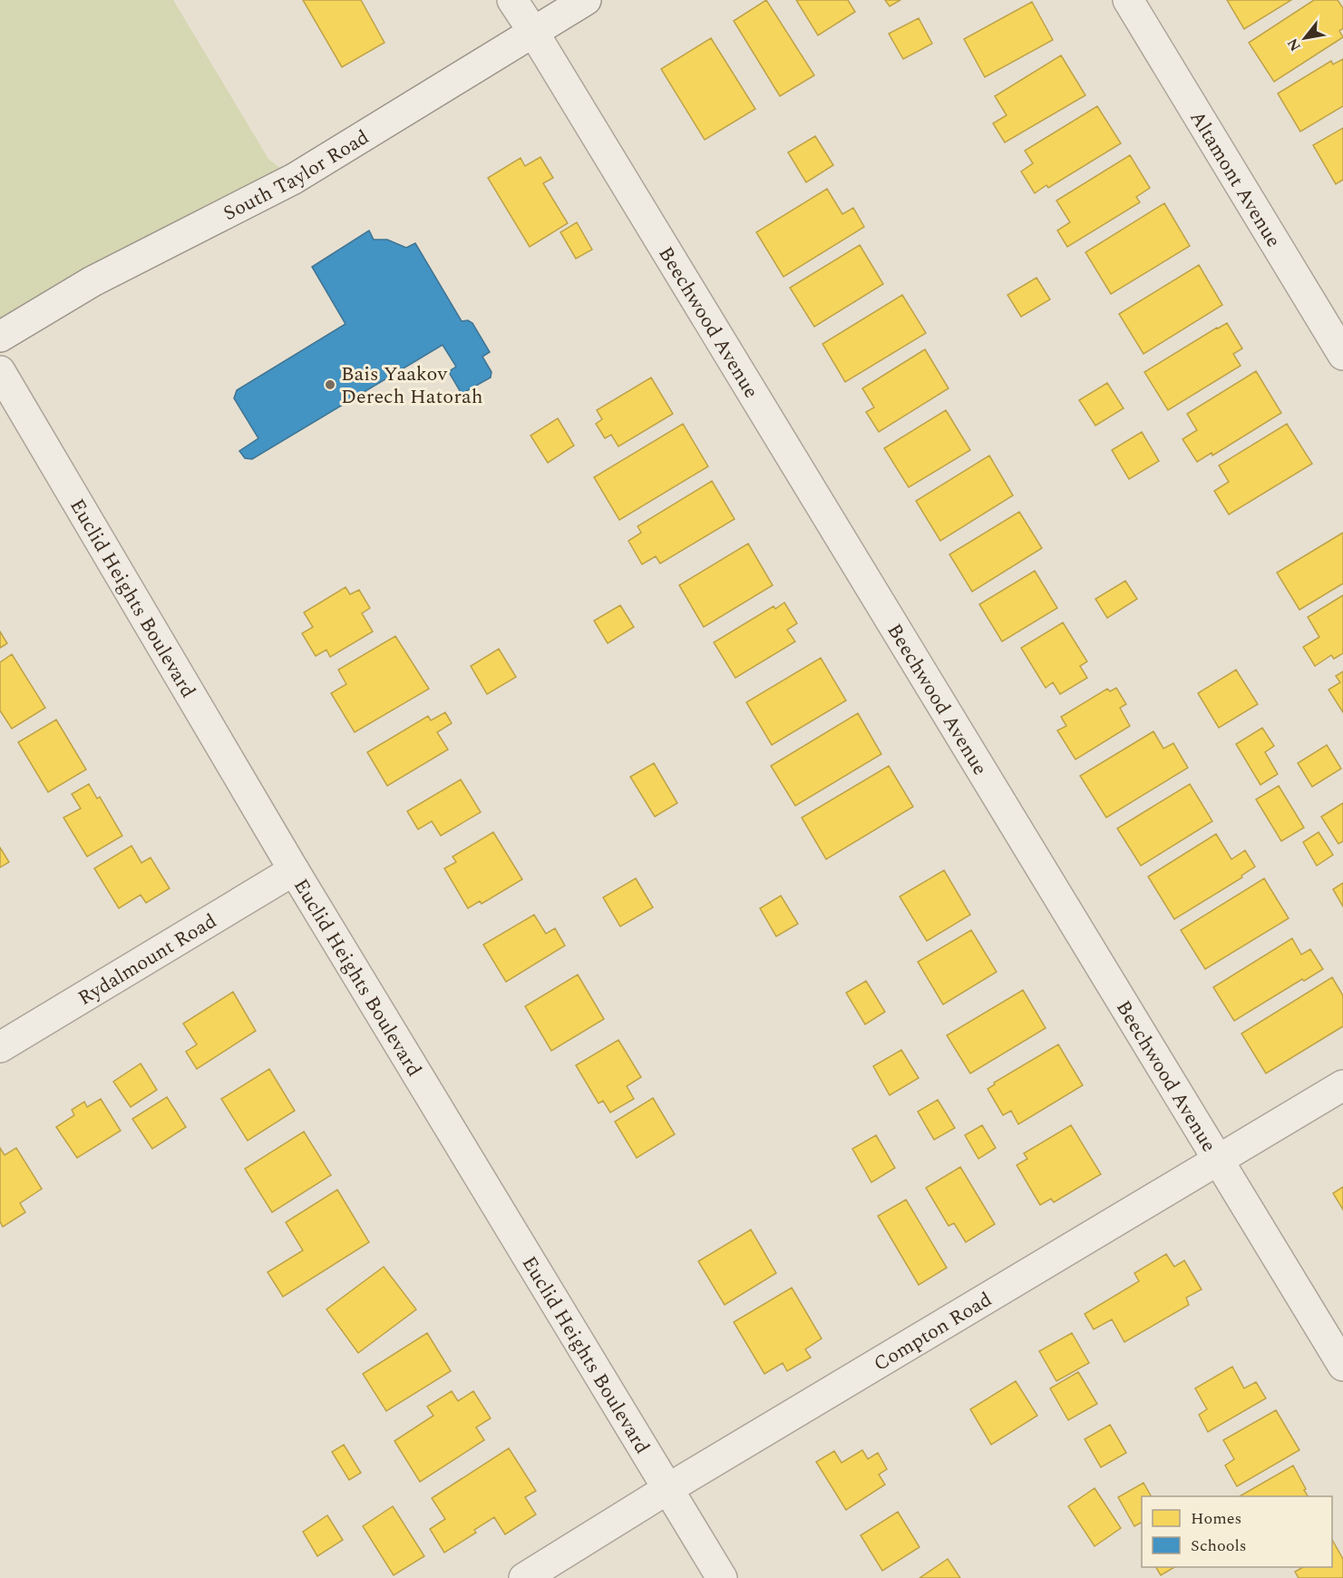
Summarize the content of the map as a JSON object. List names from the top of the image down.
{
  "streets": {
    "street": [
      "South Taylor Road",
      "Altamont Avenue",
      "Beechwood Avenue",
      "Euclid Heights Boulevard",
      "Rydalmount Road",
      "Compton Road"
    ]
  },
  "crossings": [
    ["South Taylor Road", "Beechwood Avenue"],
    ["Beechwood Avenue", "Compton Road"],
    ["Euclid Heights Boulevard", "Rydalmount Road"],
    ["Euclid Heights Boulevard", "Compton Road"]
  ],
  "places": ["Bais Yaakov Derech Hatorah"],
  "legend": ["Homes", "Schools"],
  "north": "bottom left"
}
